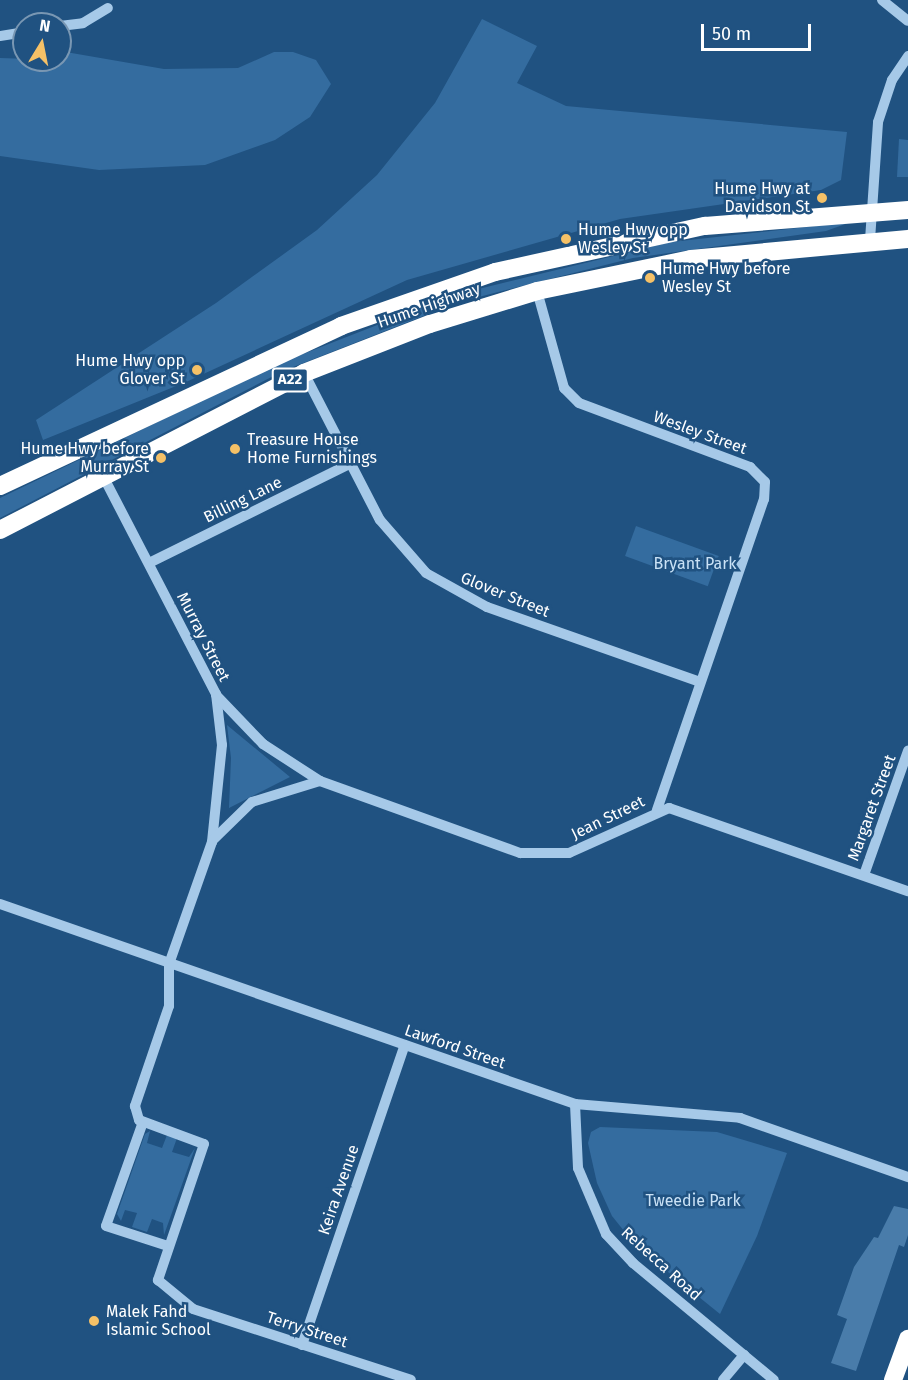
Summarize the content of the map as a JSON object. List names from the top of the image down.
{
  "streets": {
    "highway": ["Hume Highway", "A22"],
    "street": [
      "Wesley Street",
      "Billing Lane",
      "Glover Street",
      "Murray Street",
      "Margaret Street",
      "Jean Street",
      "Lawford Street",
      "Keira Avenue",
      "Rebecca Road",
      "Terry Street"
    ]
  },
  "crossings": [
    ["Hume Highway", "Wesley Street"],
    ["Hume Highway", "Glover Street"],
    ["Hume Highway", "Murray Street"],
    ["Wesley Street", "Glover Street"],
    ["Wesley Street", "Jean Street"],
    ["Billing Lane", "Glover Street"],
    ["Billing Lane", "Murray Street"],
    ["Murray Street", "Jean Street"],
    ["Murray Street", "Lawford Street"],
    ["Margaret Street", "Jean Street"],
    ["Lawford Street", "Keira Avenue"],
    ["Lawford Street", "Rebecca Road"],
    ["Keira Avenue", "Terry Street"]
  ],
  "parks": ["Bryant Park", "Tweedie Park"],
  "places": [
    "Hume Hwy at Davidson St",
    "Hume Hwy opp Wesley St",
    "Hume Hwy before Wesley St",
    "Hume Hwy opp Glover St",
    "Treasure House Home Furnishings",
    "Hume Hwy before Murray St",
    "Malek Fahd Islamic School"
  ],
  "scale_bar": "50 m",
  "north": "top"
}
